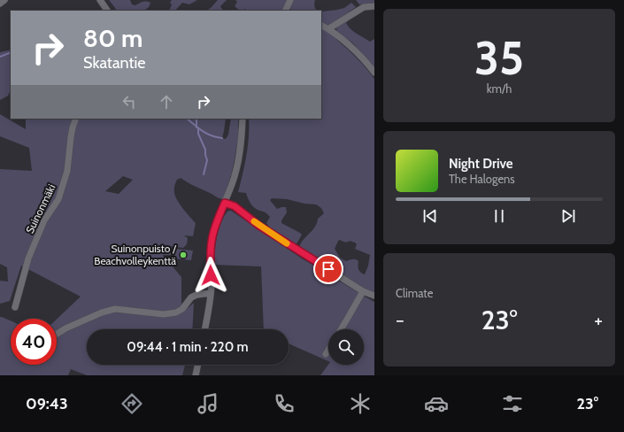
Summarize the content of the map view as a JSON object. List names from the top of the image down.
{
  "streets": {
    "street": ["Suinonmäki"]
  },
  "places": ["Suinonpuisto / Beachvolleykenttä"],
  "page": {
    "tile": [
      ["35", "km/h"],
      "Climate"
    ],
    "turn": ["80 m", "Skatantie"],
    "song": ["Night Drive", "The Halogens"],
    "heat": ["−", "23°", "+"],
    "limit": "40",
    "trip": "09:44 · 1 min · 220 m",
    "tabs": ["09:43", "23°"]
  }
}
